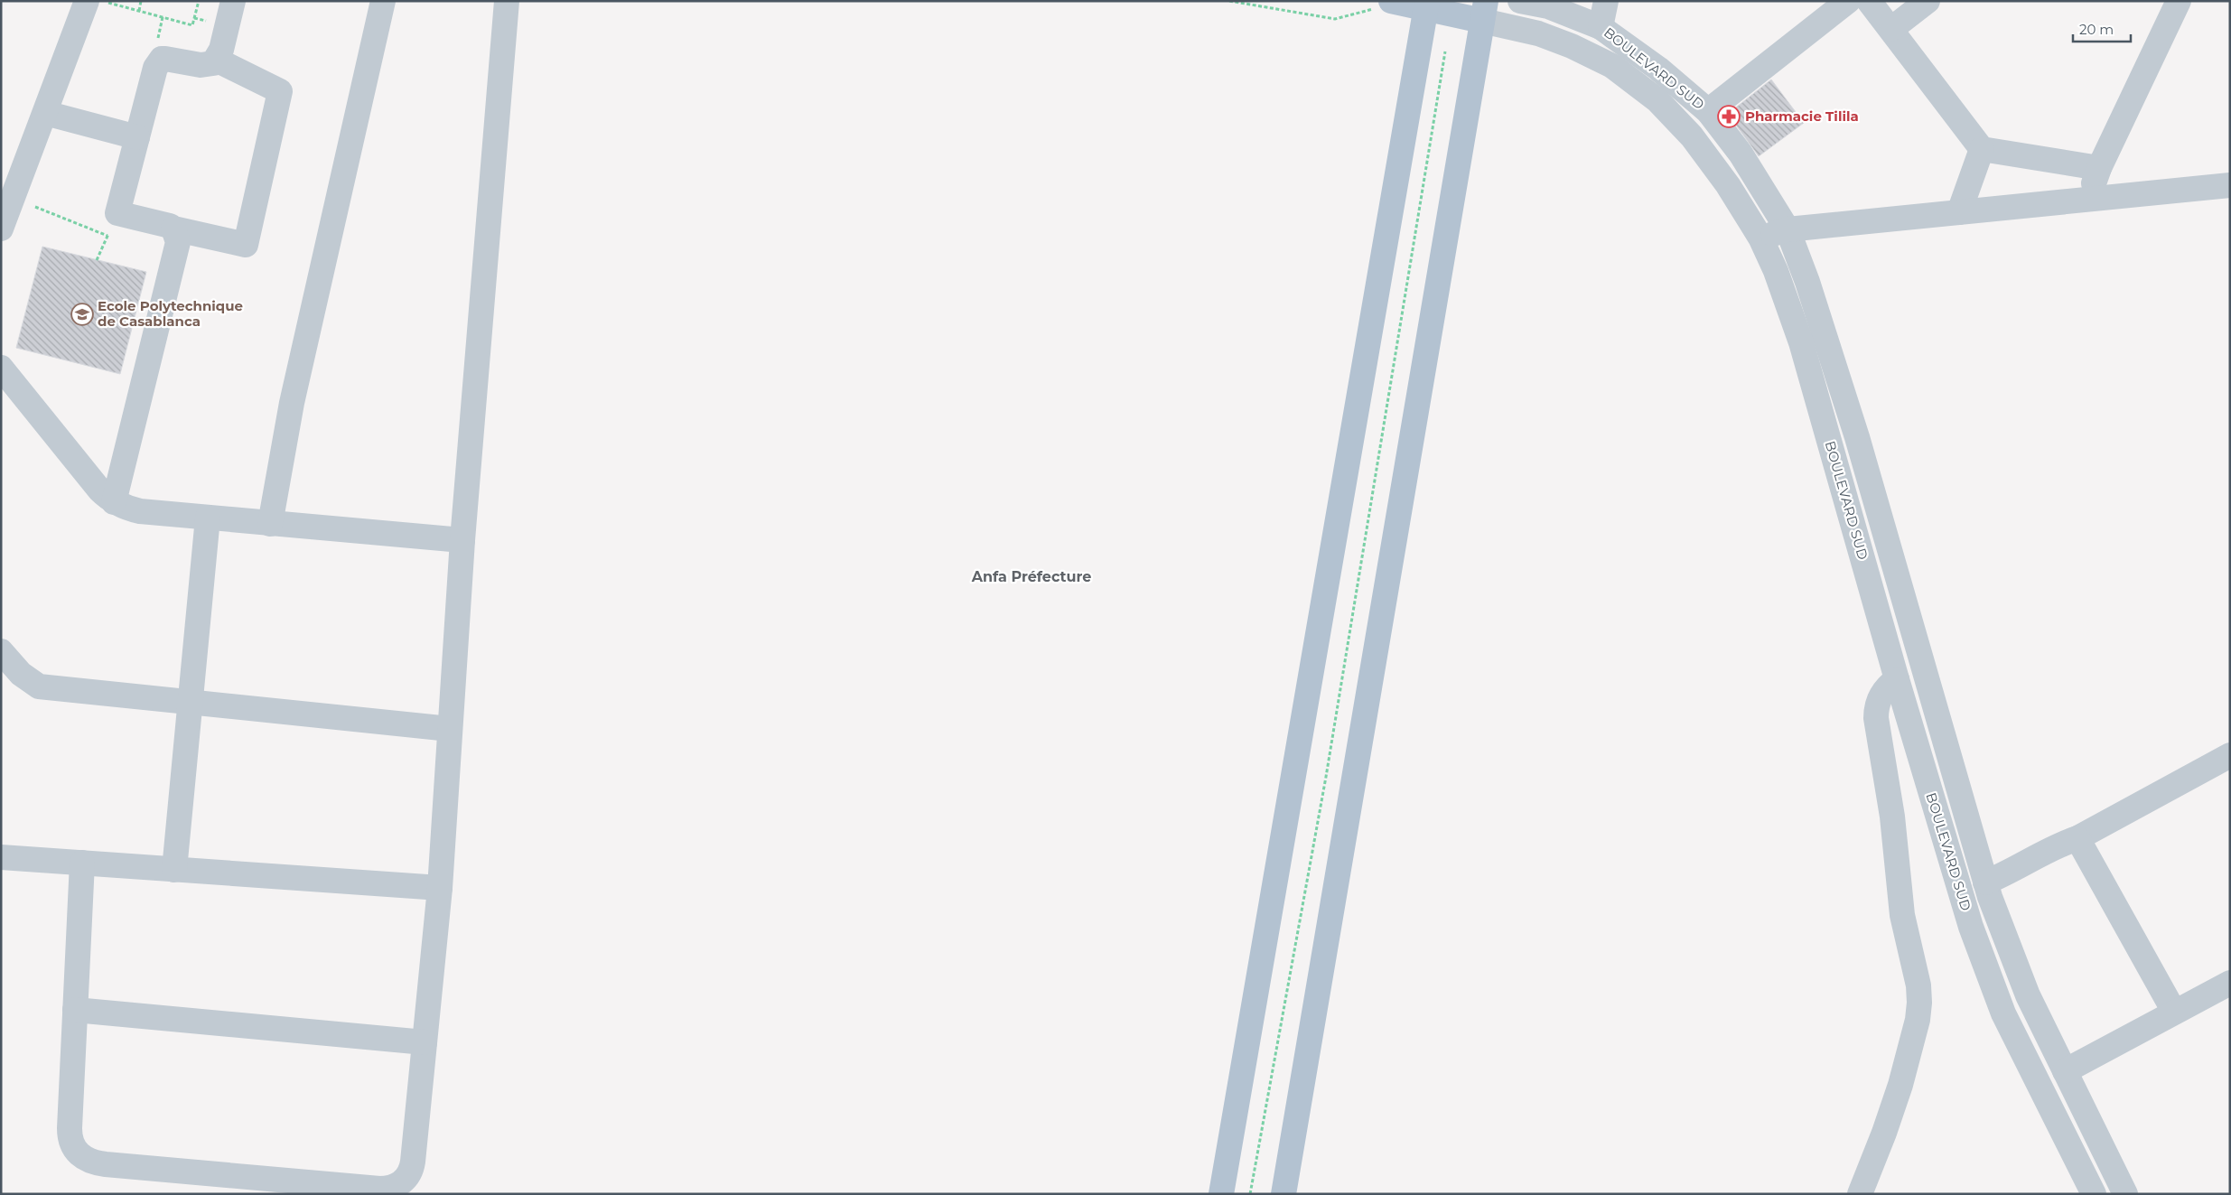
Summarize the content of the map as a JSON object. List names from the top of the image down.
{
  "streets": {
    "main road": ["BOULEVARD SUD"]
  },
  "districts": ["Anfa Préfecture"],
  "places": {
    "pharmacy": ["Pharmacie Tilila"],
    "school or university": ["Ecole Polytechnique de Casablanca"]
  },
  "scale_bar": "20 m"
}
